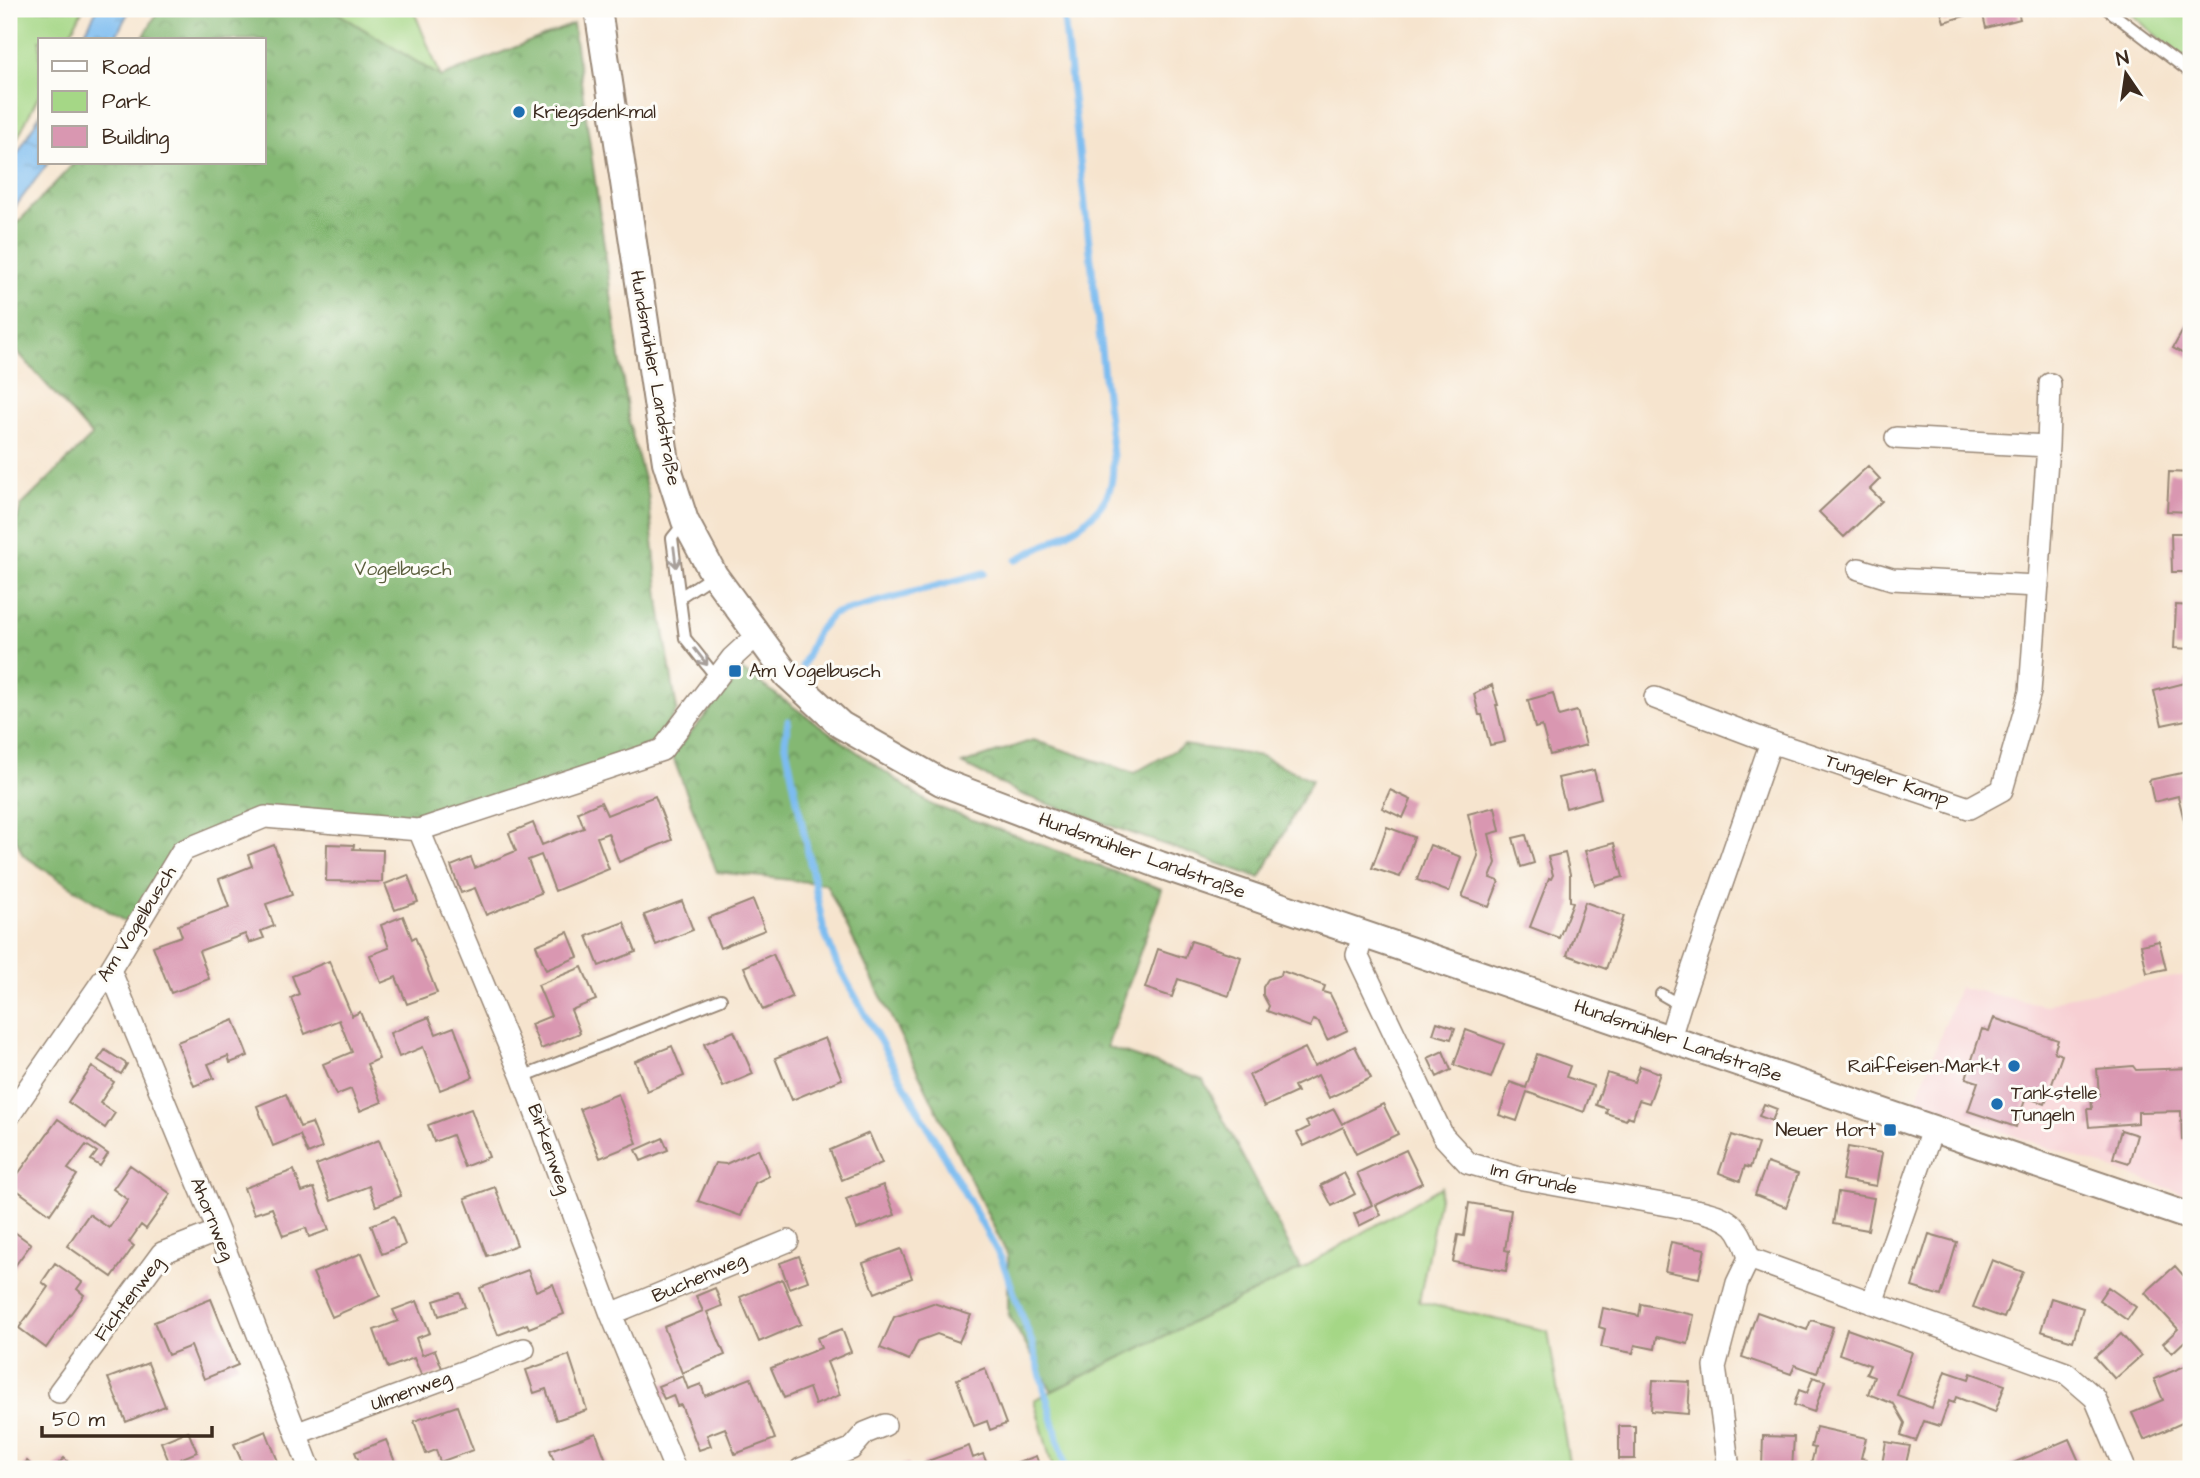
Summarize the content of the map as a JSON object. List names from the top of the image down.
{
  "streets": {
    "street": [
      "Hundsmühler Landstraße",
      "Tungeler Kamp",
      "Am Vogelbusch",
      "Birkenweg",
      "Im Grunde",
      "Ahornweg",
      "Buchenweg",
      "Fichtenweg",
      "Ulmenweg"
    ]
  },
  "crossings": [
    ["Hundsmühler Landstraße", "Am Vogelbusch"],
    ["Hundsmühler Landstraße", "Im Grunde"],
    ["Am Vogelbusch", "Birkenweg"],
    ["Am Vogelbusch", "Ahornweg"],
    ["Birkenweg", "Buchenweg"],
    ["Ahornweg", "Fichtenweg"],
    ["Ahornweg", "Ulmenweg"]
  ],
  "parks": ["Vogelbusch"],
  "places": {
    "other": ["Kriegsdenkmal", "Raiffeisen-Markt", "Tankstelle Tungeln"],
    "transit": ["Am Vogelbusch", "Neuer Hort"]
  },
  "legend": ["Road", "Park", "Building"],
  "scale_bar": "50 m",
  "north": "top"
}
